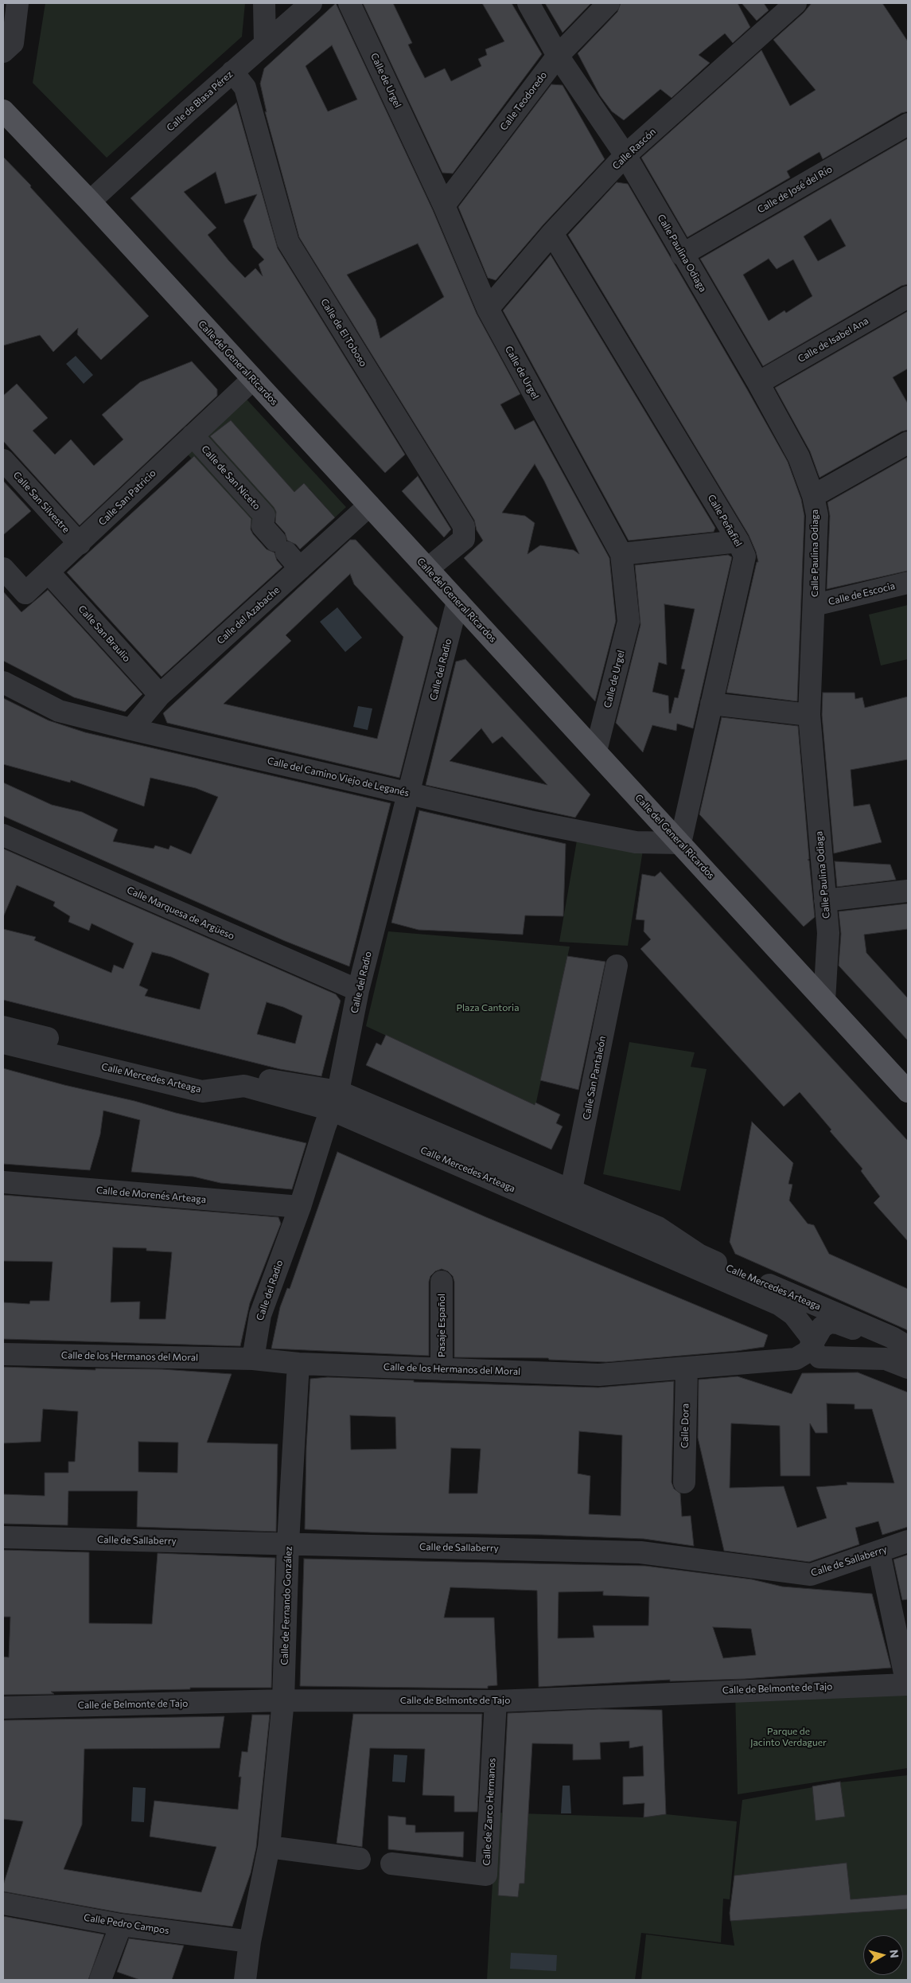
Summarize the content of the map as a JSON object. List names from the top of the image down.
{
  "streets": {
    "main road": ["Calle del General Ricardos"],
    "street": [
      "Calle de Urgel",
      "Calle de Blasa Pérez",
      "Calle Teodoredo",
      "Calle Rascón",
      "Calle de José del Río",
      "Calle Paulina Odiaga",
      "Calle de El Toboso",
      "Calle de Isabel Ana",
      "Calle de San Niceto",
      "Calle San Patricio",
      "Calle San Silvestre",
      "Calle Peñafiel",
      "Calle de Escocia",
      "Calle del Azabache",
      "Calle San Braulio",
      "Calle del Radio",
      "Calle del Camino Viejo de Leganés",
      "Calle Marquesa de Argüeso",
      "Calle Mercedes Arteaga",
      "Calle San Pantaleón",
      "Calle de Morenés Arteaga",
      "Pasaje Español",
      "Calle de los Hermanos del Moral",
      "Calle Dora",
      "Calle de Sallaberry",
      "Calle de Fernando González",
      "Calle de Belmonte de Tajo",
      "Calle de Zarco Hermanos",
      "Calle Pedro Campos"
    ]
  },
  "crossings": [
    ["Calle de Urgel", "Calle Teodoredo"],
    ["Calle de Urgel", "Calle Rascón"],
    ["Calle de Urgel", "Calle del General Ricardos"],
    ["Calle de Blasa Pérez", "Calle de El Toboso"],
    ["Calle de Blasa Pérez", "Calle del General Ricardos"],
    ["Calle Teodoredo", "Calle Paulina Odiaga"],
    ["Calle Rascón", "Calle Paulina Odiaga"],
    ["Calle Rascón", "Calle Peñafiel"],
    ["Calle de José del Río", "Calle Paulina Odiaga"],
    ["Calle Paulina Odiaga", "Calle de Isabel Ana"],
    ["Calle Paulina Odiaga", "Calle del General Ricardos"],
    ["Calle Paulina Odiaga", "Calle de Escocia"],
    ["Calle de El Toboso", "Calle del General Ricardos"],
    ["Calle del General Ricardos", "Calle San Patricio"],
    ["Calle del General Ricardos", "Calle Peñafiel"],
    ["Calle del General Ricardos", "Calle del Azabache"],
    ["Calle del General Ricardos", "Calle del Radio"],
    ["Calle del General Ricardos", "Calle del Camino Viejo de Leganés"],
    ["Calle de San Niceto", "Calle San Patricio"],
    ["Calle de San Niceto", "Calle del Azabache"],
    ["Calle San Patricio", "Calle San Silvestre"],
    ["Calle San Patricio", "Calle San Braulio"],
    ["Calle Peñafiel", "Calle del Camino Viejo de Leganés"],
    ["Calle del Azabache", "Calle San Braulio"],
    ["Calle del Azabache", "Calle del Camino Viejo de Leganés"],
    ["Calle del Radio", "Calle del Camino Viejo de Leganés"],
    ["Calle del Radio", "Calle Marquesa de Argüeso"],
    ["Calle del Radio", "Calle Mercedes Arteaga"],
    ["Calle del Radio", "Calle de Morenés Arteaga"],
    ["Calle del Radio", "Calle de los Hermanos del Moral"],
    ["Calle Mercedes Arteaga", "Calle San Pantaleón"],
    ["Calle Mercedes Arteaga", "Calle de los Hermanos del Moral"],
    ["Pasaje Español", "Calle de los Hermanos del Moral"],
    ["Calle de los Hermanos del Moral", "Calle Dora"],
    ["Calle de los Hermanos del Moral", "Calle de Fernando González"],
    ["Calle de Sallaberry", "Calle de Fernando González"],
    ["Calle de Fernando González", "Calle de Belmonte de Tajo"],
    ["Calle de Fernando González", "Calle Pedro Campos"],
    ["Calle de Belmonte de Tajo", "Calle de Zarco Hermanos"]
  ],
  "parks": ["Plaza Cantoria", "Parque de Jacinto Verdaguer"],
  "north": "right"
}
